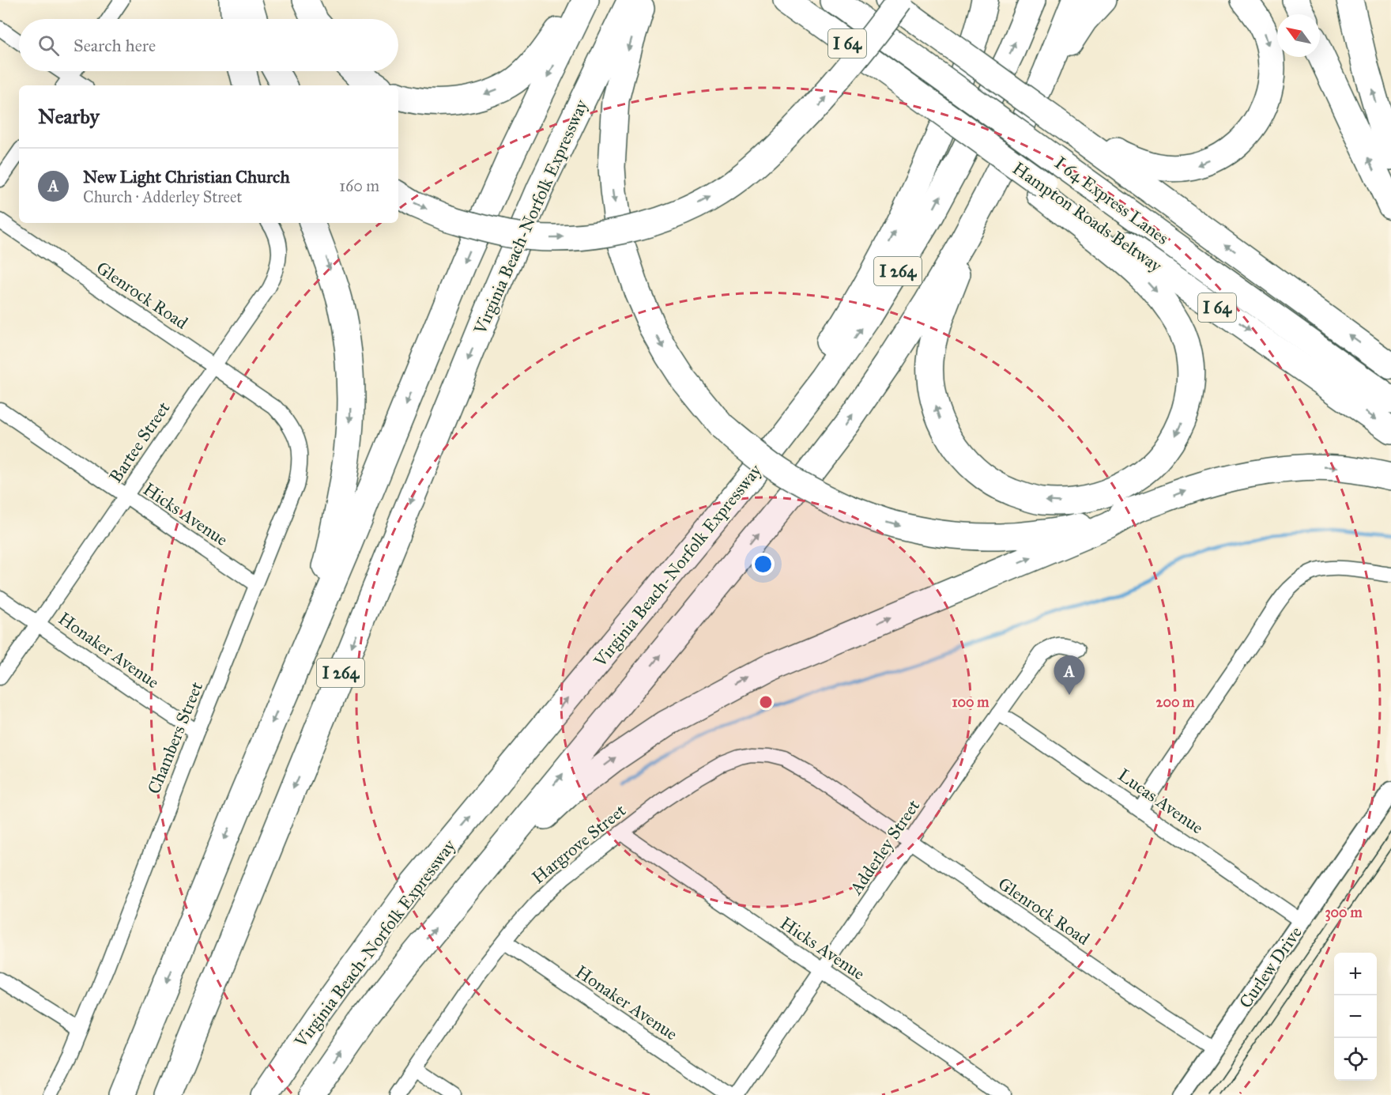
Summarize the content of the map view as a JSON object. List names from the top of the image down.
{
  "streets": {
    "highway": [
      "I 64",
      "I 64 Express Lanes",
      "Virginia Beach-Norfolk Expressway",
      "Hampton Roads Beltway",
      "I 264"
    ],
    "street": [
      "Glenrock Road",
      "Bartee Street",
      "Hicks Avenue",
      "Honaker Avenue",
      "Chambers Street",
      "Lucas Avenue",
      "Hargrove Street",
      "Adderley Street",
      "Curlew Drive"
    ]
  },
  "crossings": [
    ["I 64", "Hampton Roads Beltway"],
    ["Glenrock Road", "Bartee Street"],
    ["Glenrock Road", "Chambers Street"],
    ["Glenrock Road", "Hargrove Street"],
    ["Glenrock Road", "Adderley Street"],
    ["Glenrock Road", "Curlew Drive"],
    ["Bartee Street", "Hicks Avenue"],
    ["Bartee Street", "Honaker Avenue"],
    ["Hicks Avenue", "Chambers Street"],
    ["Hicks Avenue", "Hargrove Street"],
    ["Hicks Avenue", "Adderley Street"],
    ["Honaker Avenue", "Chambers Street"],
    ["Honaker Avenue", "Hargrove Street"],
    ["Lucas Avenue", "Adderley Street"],
    ["Lucas Avenue", "Curlew Drive"]
  ],
  "north": "top left",
  "page": {
    "search": "Search here",
    "heading": "Nearby",
    "list": [
      {
        "mark": "A",
        "name": "New Light Christian Church",
        "note": "Church · Adderley Street",
        "value": "160 m"
      }
    ],
    "pins": "A",
    "map_buttons": ["+", "−"]
  },
  "rings": ["100 m", "200 m", "300 m"]
}
